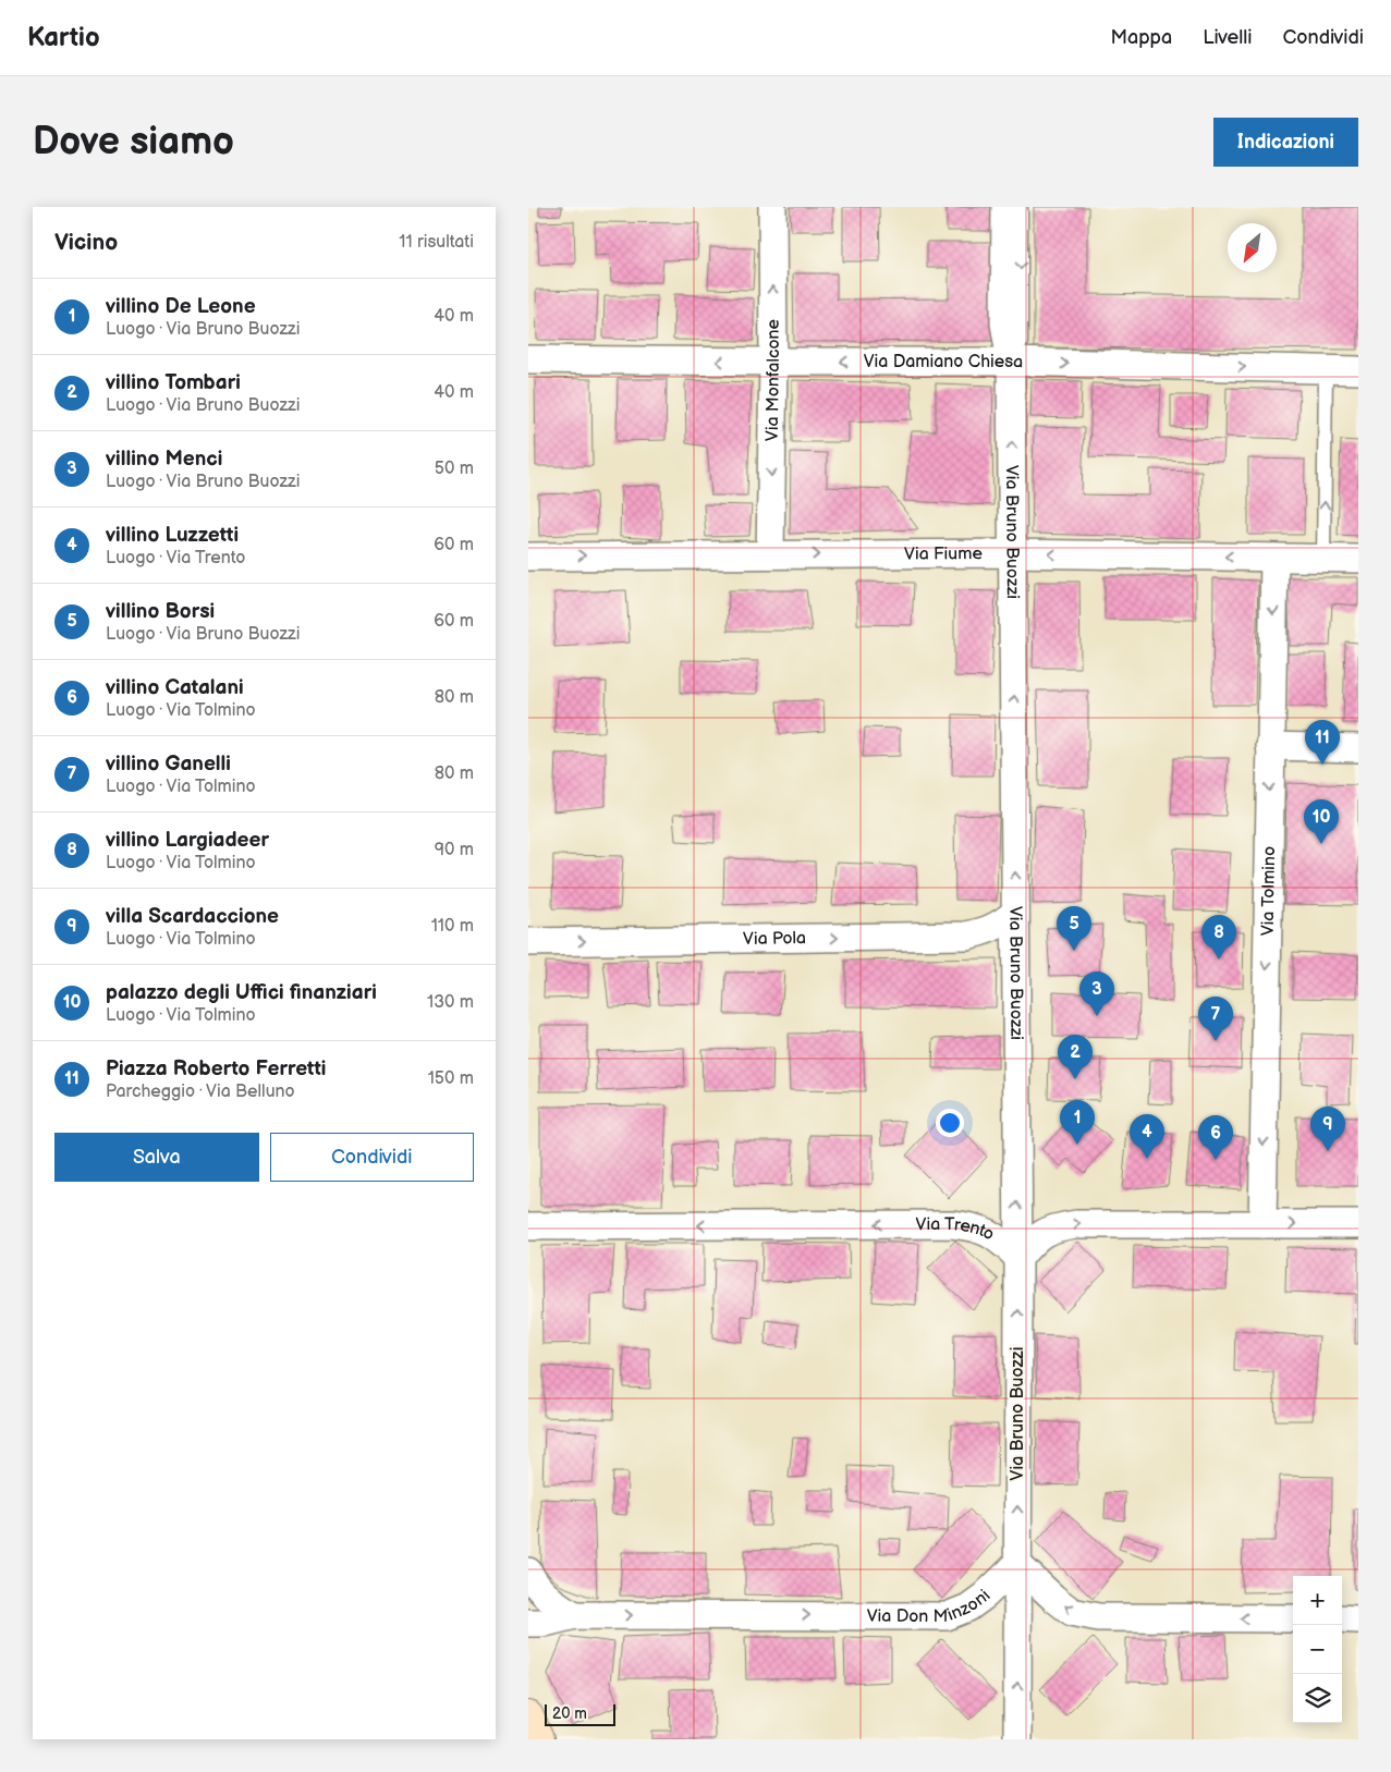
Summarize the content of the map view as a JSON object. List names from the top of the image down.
{
  "streets": {
    "street": [
      "Via Damiano Chiesa",
      "Via Monfalcone",
      "Via Bruno Buozzi",
      "Via Fiume",
      "Via Tolmino",
      "Via Pola",
      "Via Trento",
      "Via Don Minzoni"
    ]
  },
  "crossings": [
    ["Via Damiano Chiesa", "Via Monfalcone"],
    ["Via Damiano Chiesa", "Via Bruno Buozzi"],
    ["Via Monfalcone", "Via Fiume"],
    ["Via Bruno Buozzi", "Via Fiume"],
    ["Via Bruno Buozzi", "Via Pola"],
    ["Via Bruno Buozzi", "Via Trento"],
    ["Via Bruno Buozzi", "Via Don Minzoni"],
    ["Via Fiume", "Via Tolmino"]
  ],
  "one_way": [
    "Via Bruno Buozzi",
    "Via Tolmino",
    "Via Pola",
    "Via Trento",
    "Via Don Minzoni"
  ],
  "scale_bar": "20 m",
  "north": "bottom left",
  "page": {
    "header": "Kartio",
    "nav": ["Mappa", "Livelli", "Condividi"],
    "buttons": [
      "Indicazioni",
      ["Salva", "Condividi"]
    ],
    "title": "Dove siamo",
    "heading": ["Vicino", "11 risultati"],
    "list": [
      {
        "mark": "1",
        "name": "villino De Leone",
        "note": "Luogo · Via Bruno Buozzi",
        "value": "40 m"
      },
      {
        "mark": "2",
        "name": "villino Tombari",
        "note": "Luogo · Via Bruno Buozzi",
        "value": "40 m"
      },
      {
        "mark": "3",
        "name": "villino Menci",
        "note": "Luogo · Via Bruno Buozzi",
        "value": "50 m"
      },
      {
        "mark": "4",
        "name": "villino Luzzetti",
        "note": "Luogo · Via Trento",
        "value": "60 m"
      },
      {
        "mark": "5",
        "name": "villino Borsi",
        "note": "Luogo · Via Bruno Buozzi",
        "value": "60 m"
      },
      {
        "mark": "6",
        "name": "villino Catalani",
        "note": "Luogo · Via Tolmino",
        "value": "80 m"
      },
      {
        "mark": "7",
        "name": "villino Ganelli",
        "note": "Luogo · Via Tolmino",
        "value": "80 m"
      },
      {
        "mark": "8",
        "name": "villino Largiadeer",
        "note": "Luogo · Via Tolmino",
        "value": "90 m"
      },
      {
        "mark": "9",
        "name": "villa Scardaccione",
        "note": "Luogo · Via Tolmino",
        "value": "110 m"
      },
      {
        "mark": "10",
        "name": "palazzo degli Uffici finanziari",
        "note": "Luogo · Via Tolmino",
        "value": "130 m"
      },
      {
        "mark": "11",
        "name": "Piazza Roberto Ferretti",
        "note": "Parcheggio · Via Belluno",
        "value": "150 m"
      }
    ],
    "pins": [
      "11",
      "10",
      "5",
      "8",
      "3",
      "7",
      "2",
      "1",
      "9",
      "4",
      "6"
    ],
    "map_buttons": ["+", "−"],
    "scale": "20 m"
  }
}
